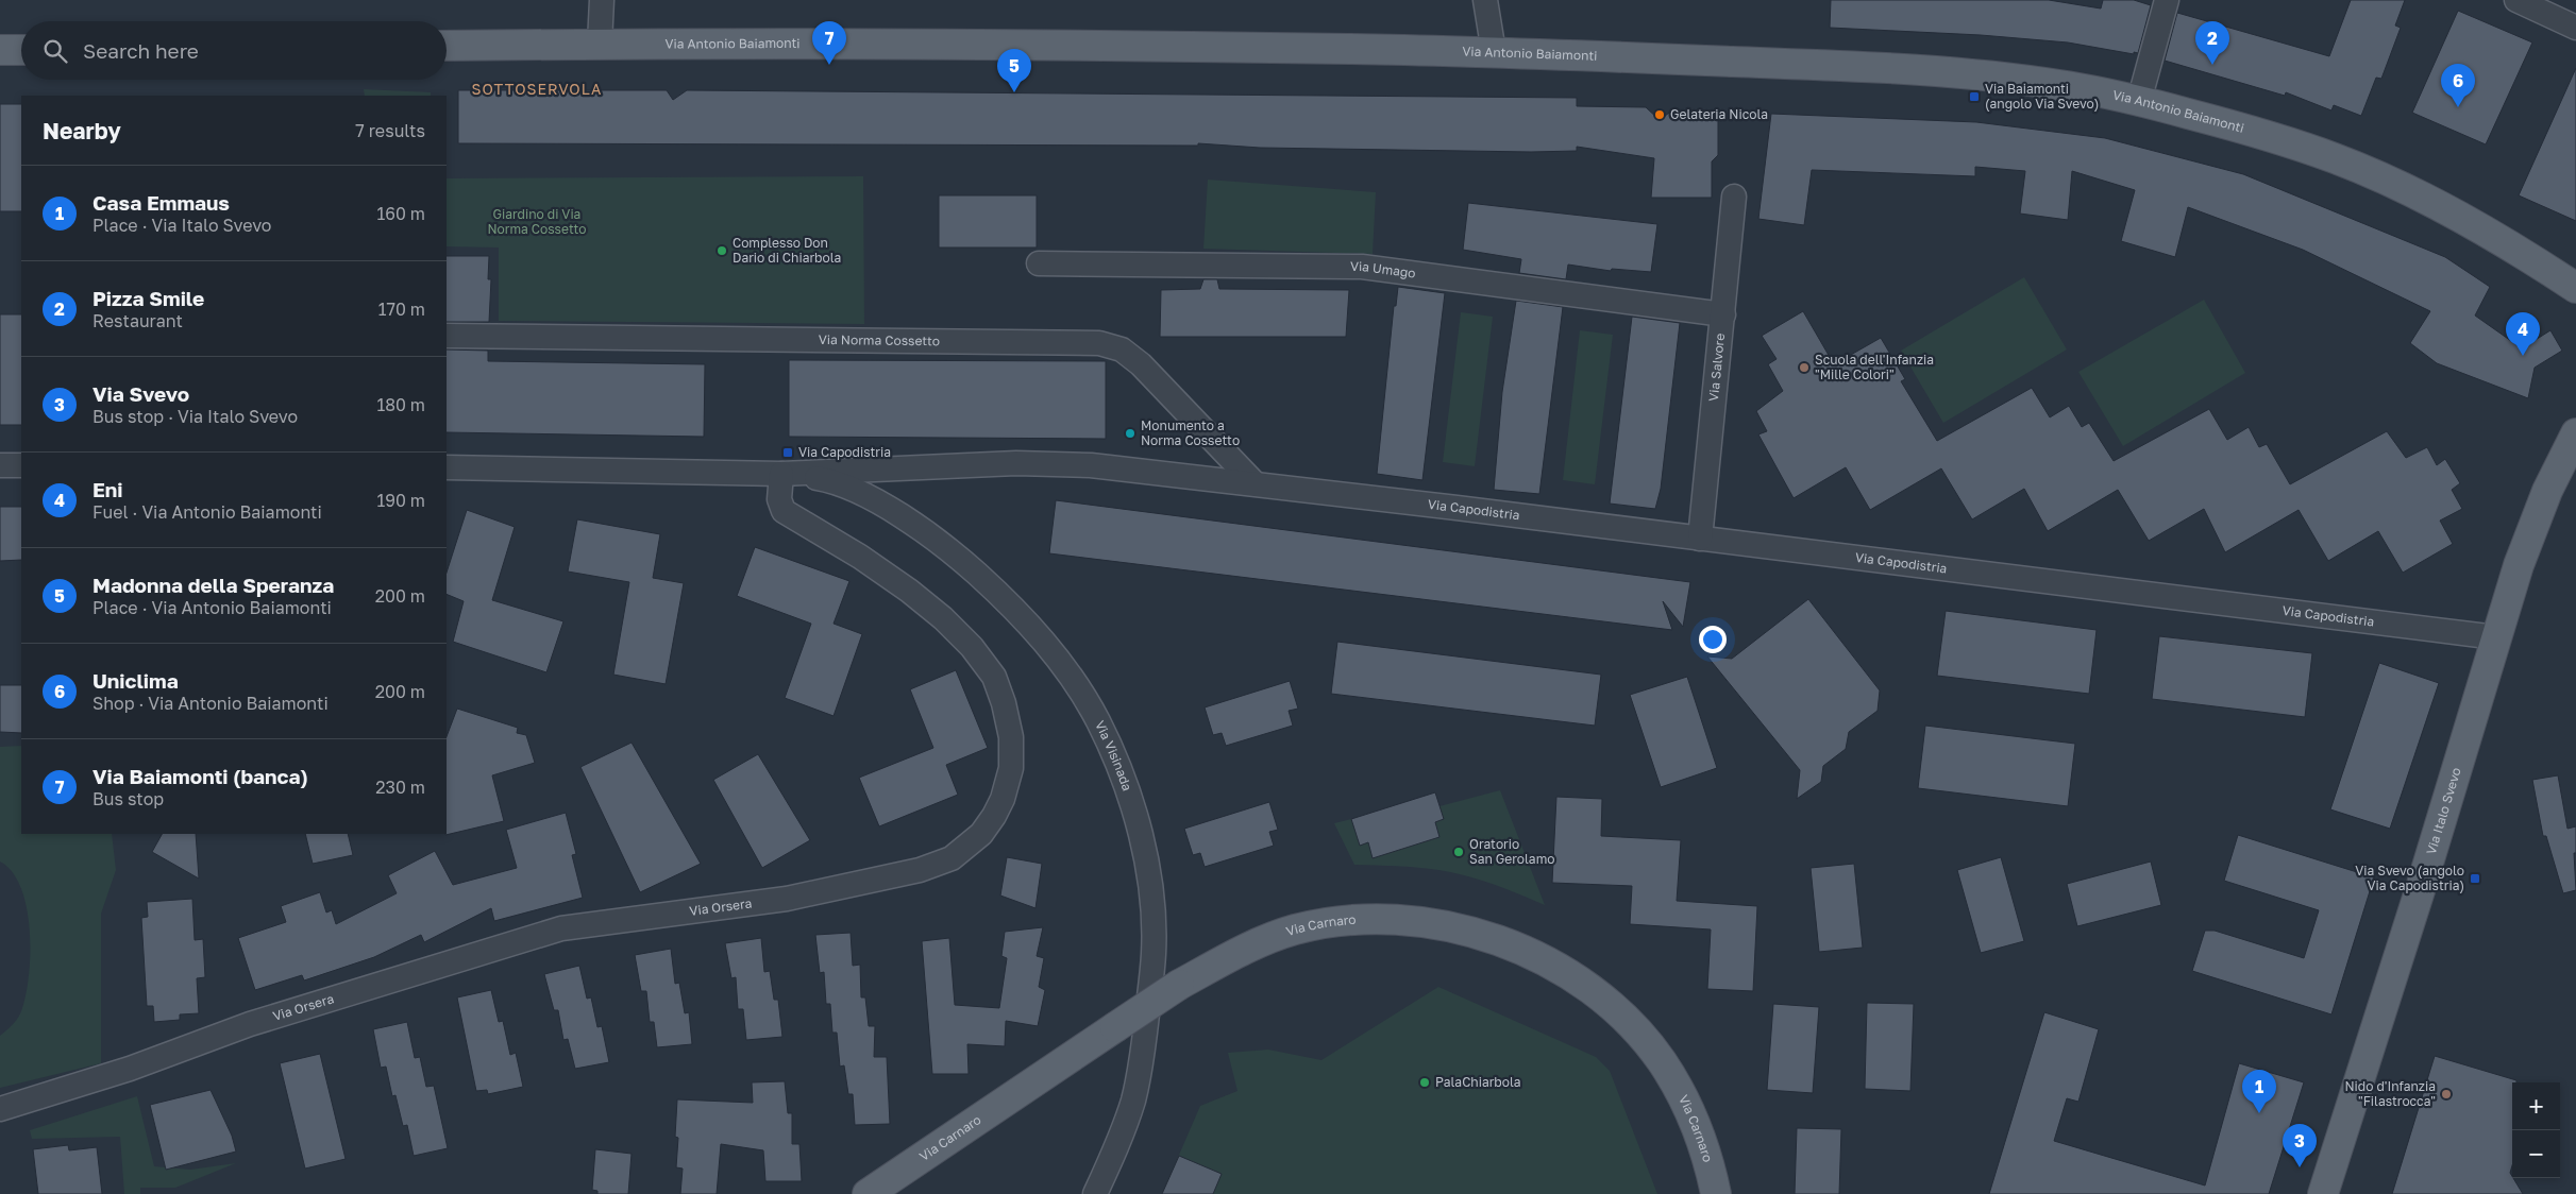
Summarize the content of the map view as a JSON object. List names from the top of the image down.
{
  "streets": {
    "main road": ["Via Antonio Baiamonti", "Via Italo Svevo", "Via Carnaro"],
    "street": [
      "Via Umago",
      "Via Norma Cossetto",
      "Via Salvore",
      "Via Capodistria",
      "Via Visinada",
      "Via Orsera"
    ]
  },
  "crossings": [
    ["Via Umago", "Via Salvore"],
    ["Via Norma Cossetto", "Via Capodistria"],
    ["Via Salvore", "Via Capodistria"],
    ["Via Capodistria", "Via Visinada"],
    ["Via Capodistria", "Via Italo Svevo"],
    ["Via Capodistria", "Via Orsera"],
    ["Via Visinada", "Via Orsera"]
  ],
  "districts": ["SOTTOSERVOLA"],
  "parks": ["Giardino di Via Norma Cossetto"],
  "places": {
    "transit": ["Via Baiamonti (angolo Via Svevo)", "Via Capodistria", "Via Svevo (angolo Via Capodistria)"],
    "other": [
      "Gelateria Nicola",
      "Complesso Don Dario di Chiarbola",
      "Scuola dell'Infanzia \"Mille Colori\"",
      "Monumento a Norma Cossetto",
      "Oratorio San Gerolamo",
      "PalaChiarbola",
      "Nido d'Infanzia \"Filastrocca\""
    ]
  },
  "page": {
    "pins": [
      "2",
      "7",
      "5",
      "6",
      "4",
      "1",
      "3"
    ],
    "search": "Search here",
    "heading": ["Nearby", "7 results"],
    "list": [
      {
        "mark": "1",
        "name": "Casa Emmaus",
        "note": "Place · Via Italo Svevo",
        "value": "160 m"
      },
      {
        "mark": "2",
        "name": "Pizza Smile",
        "note": "Restaurant",
        "value": "170 m"
      },
      {
        "mark": "3",
        "name": "Via Svevo",
        "note": "Bus stop · Via Italo Svevo",
        "value": "180 m"
      },
      {
        "mark": "4",
        "name": "Eni",
        "note": "Fuel · Via Antonio Baiamonti",
        "value": "190 m"
      },
      {
        "mark": "5",
        "name": "Madonna della Speranza",
        "note": "Place · Via Antonio Baiamonti",
        "value": "200 m"
      },
      {
        "mark": "6",
        "name": "Uniclima",
        "note": "Shop · Via Antonio Baiamonti",
        "value": "200 m"
      },
      {
        "mark": "7",
        "name": "Via Baiamonti (banca)",
        "note": "Bus stop",
        "value": "230 m"
      }
    ],
    "map_buttons": ["+", "−"]
  }
}
